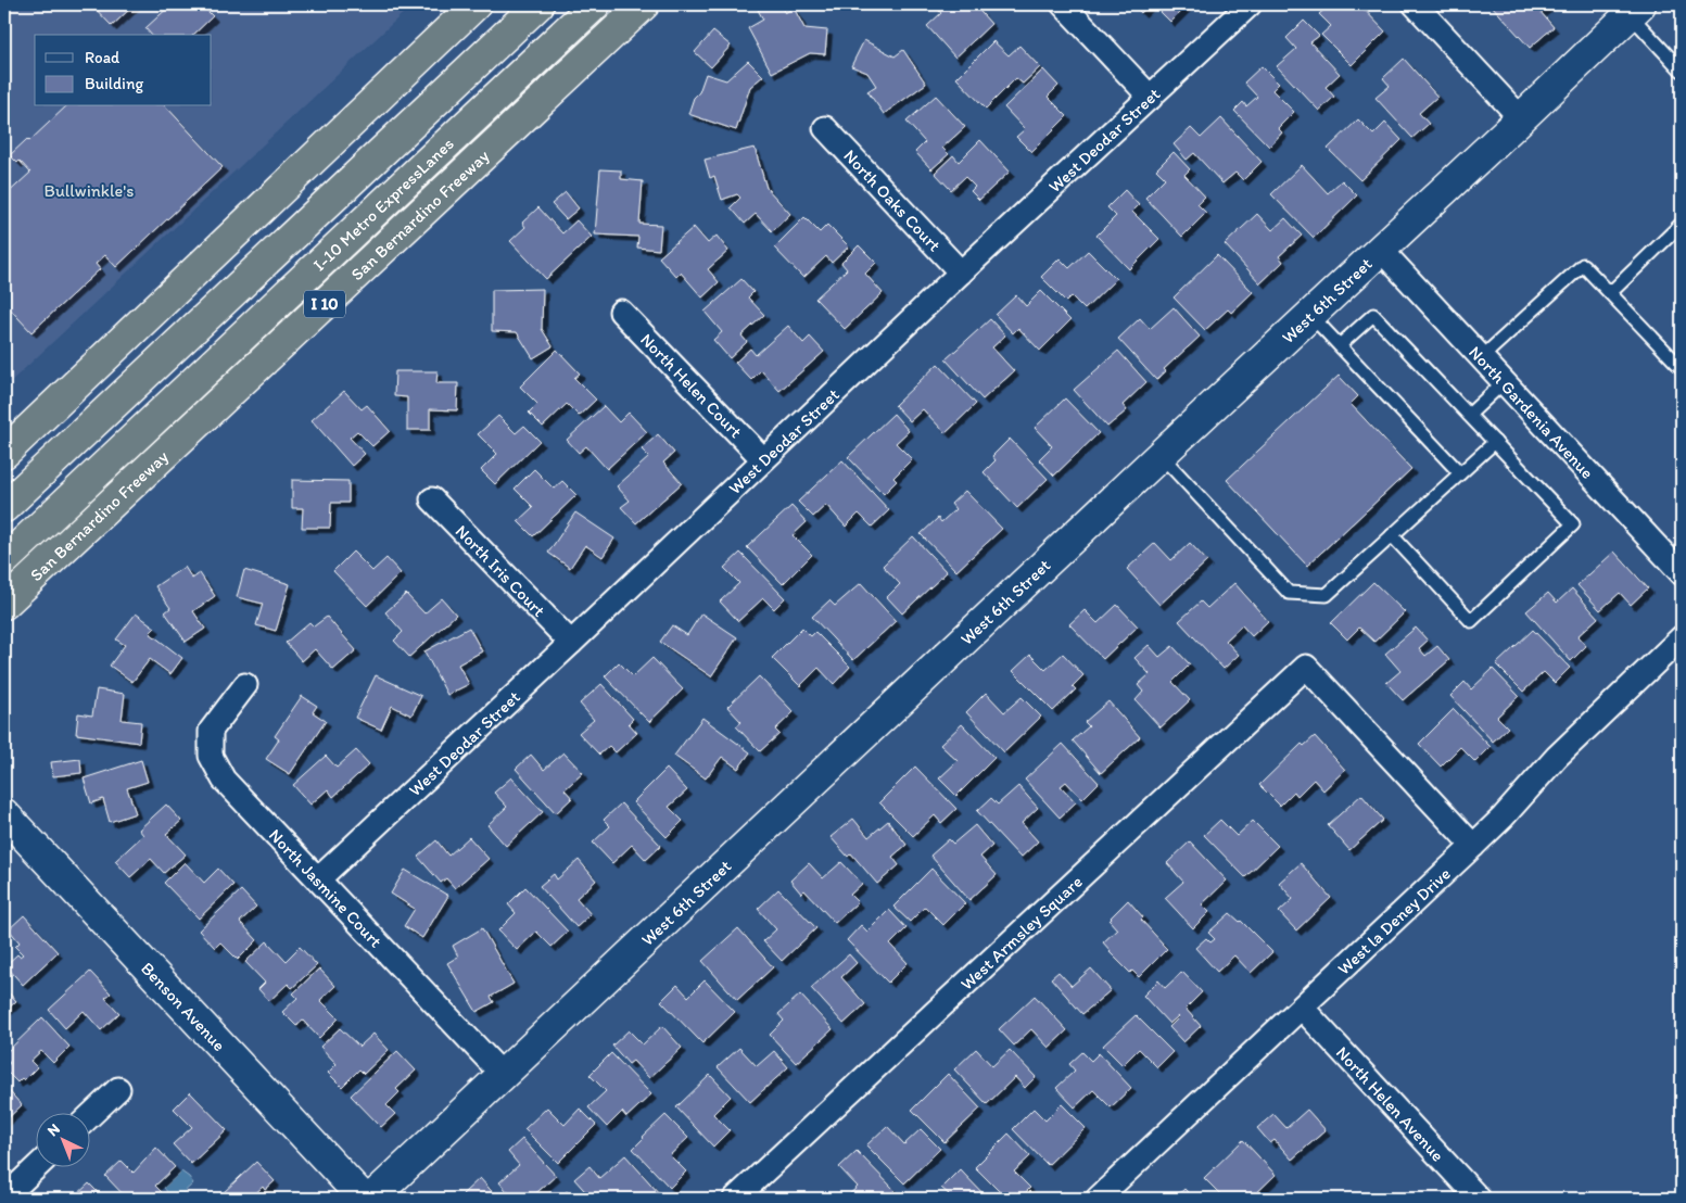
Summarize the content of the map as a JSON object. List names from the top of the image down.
{
  "streets": {
    "highway": ["I-10 Metro ExpressLanes", "San Bernardino Freeway", "I 10"],
    "street": [
      "West Deodar Street",
      "North Oaks Court",
      "West 6th Street",
      "North Helen Court",
      "North Gardenia Avenue",
      "North Iris Court",
      "North Jasmine Court",
      "West la Deney Drive",
      "West Armsley Square",
      "Benson Avenue",
      "North Helen Avenue"
    ]
  },
  "crossings": [
    ["West Deodar Street", "North Oaks Court"],
    ["West Deodar Street", "North Helen Court"],
    ["West Deodar Street", "North Iris Court"],
    ["West Deodar Street", "North Jasmine Court"],
    ["West 6th Street", "North Gardenia Avenue"],
    ["West 6th Street", "North Jasmine Court"],
    ["West la Deney Drive", "West Armsley Square"],
    ["West la Deney Drive", "North Helen Avenue"]
  ],
  "parks": ["Bullwinkle's"],
  "legend": ["Road", "Building"],
  "north": "top left"
}
